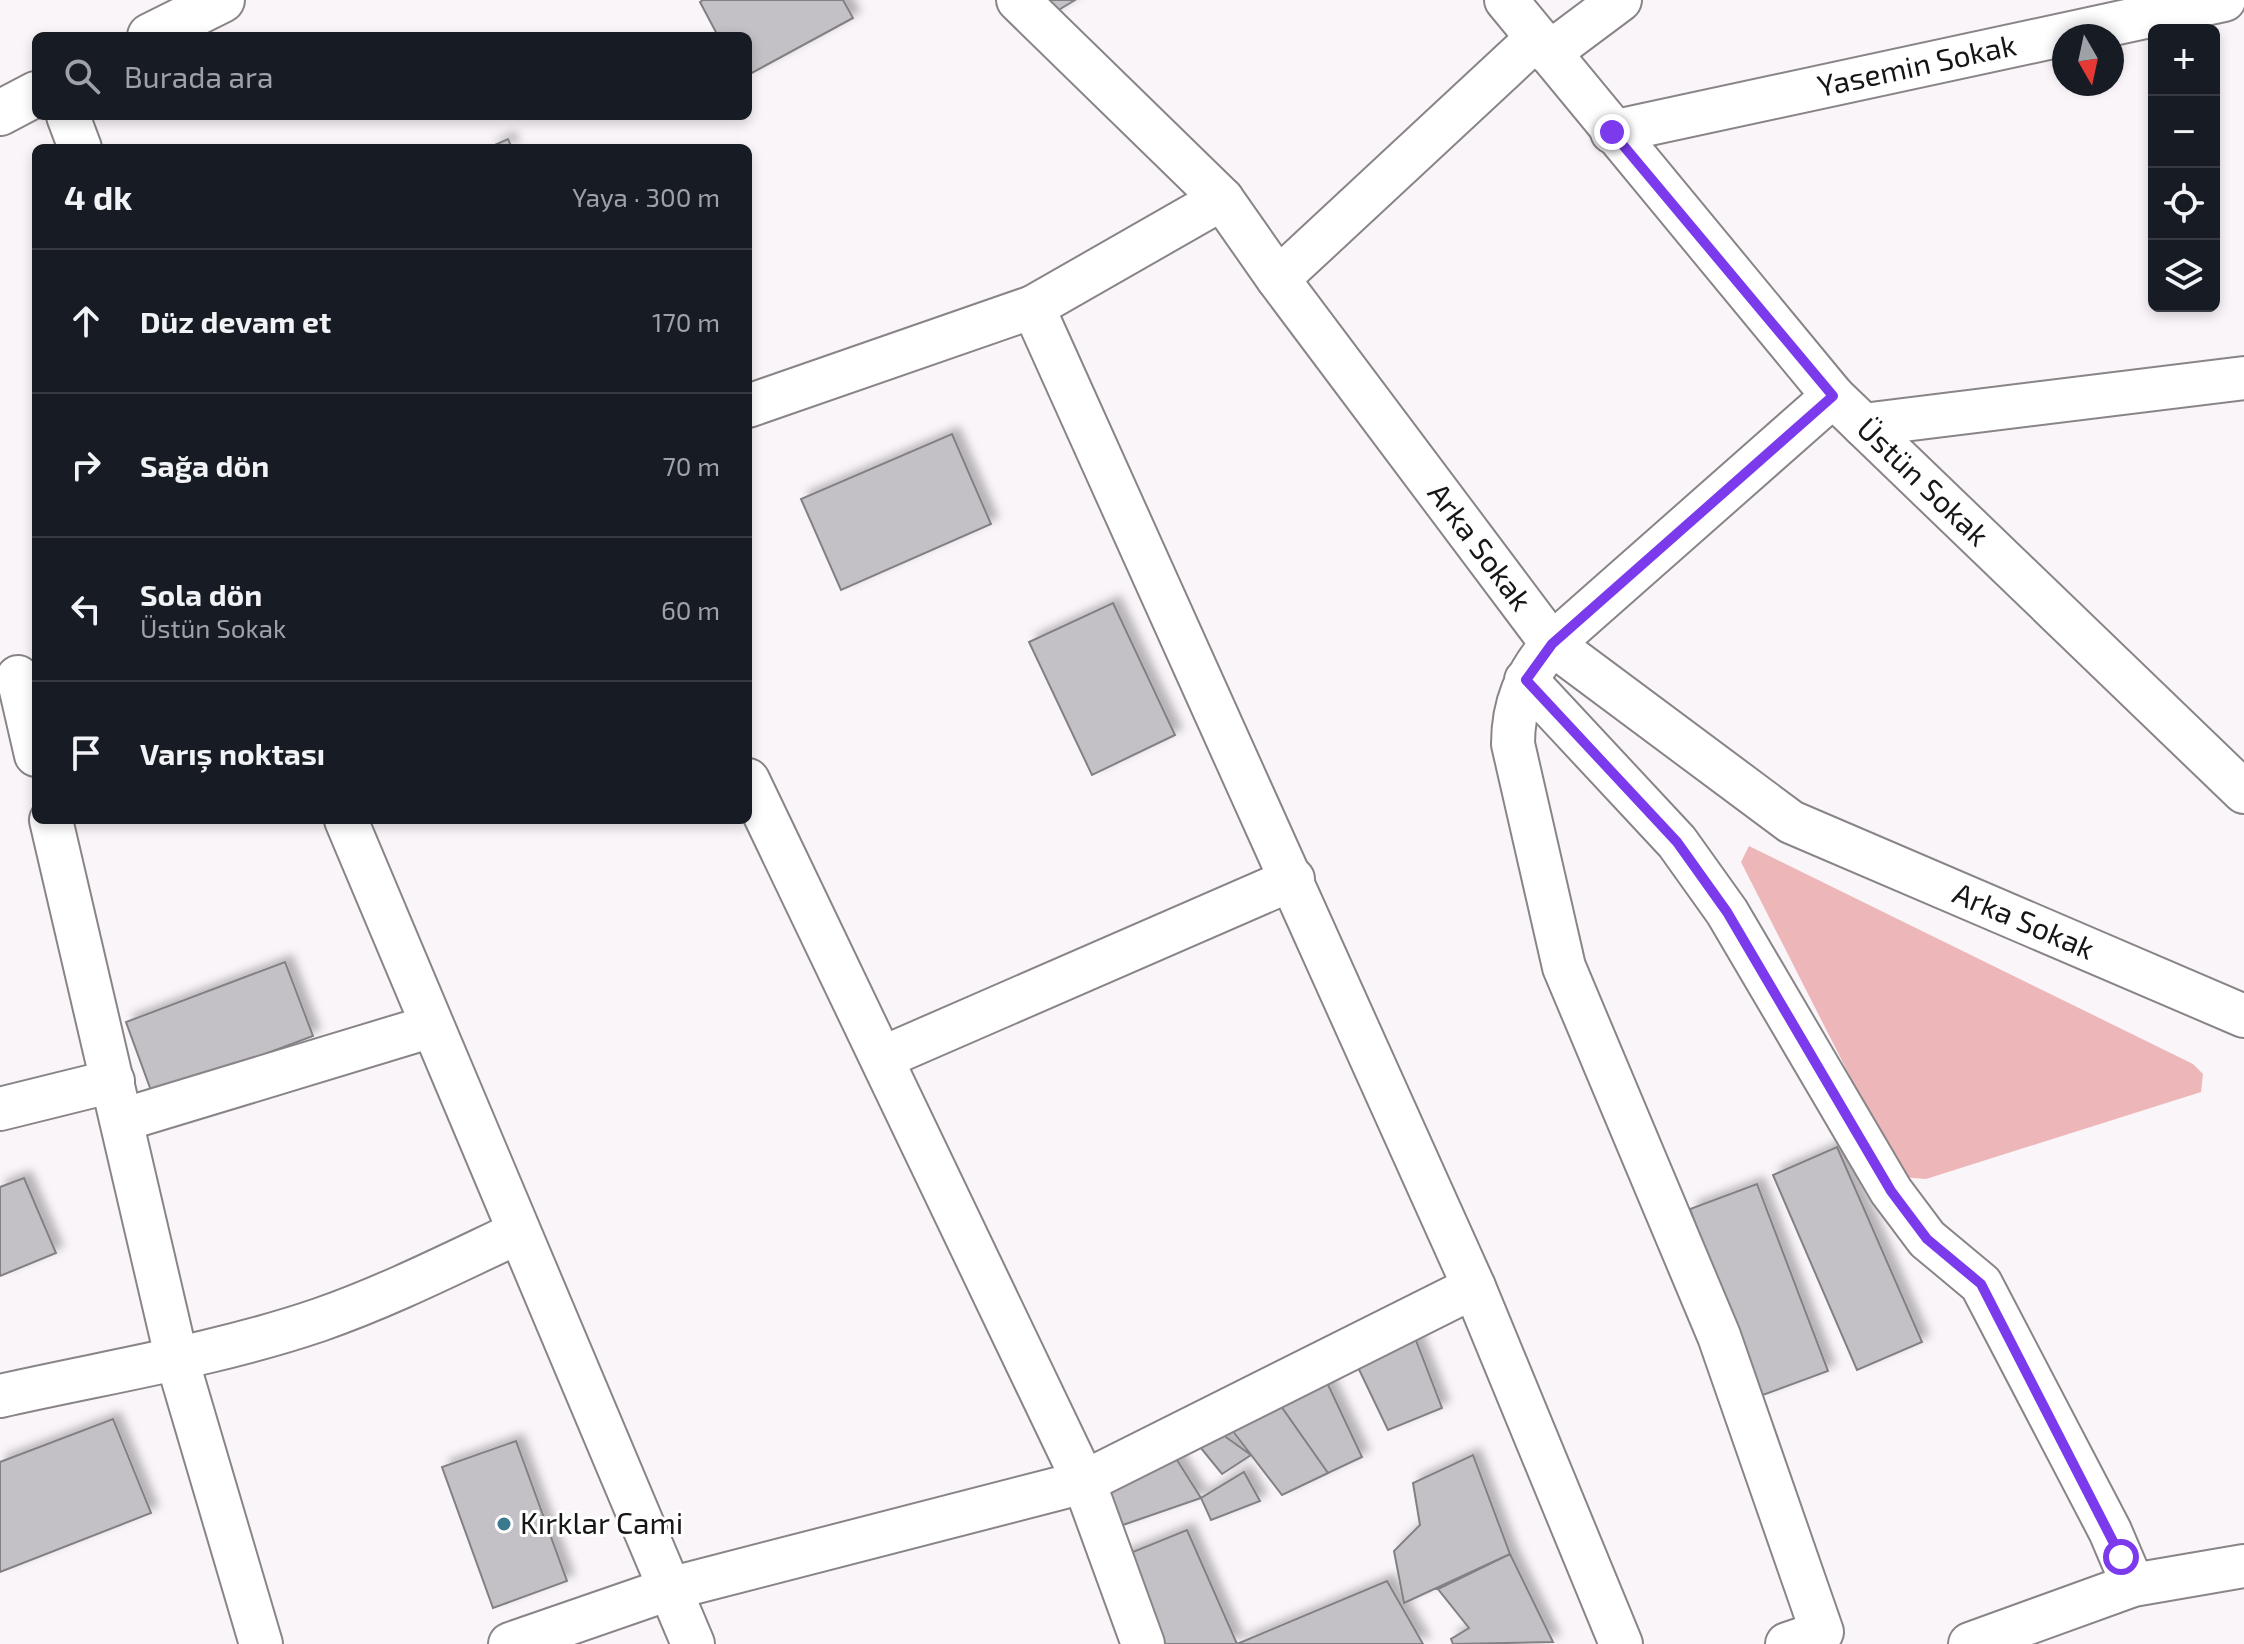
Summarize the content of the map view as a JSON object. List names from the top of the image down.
{
  "streets": {
    "street": ["Yasemin Sokak", "Üstün Sokak", "Arka Sokak"]
  },
  "crossings": [
    ["Yasemin Sokak", "Üstün Sokak"]
  ],
  "places": ["Kırklar Cami"],
  "north": "bottom",
  "page": {
    "map_buttons": ["+", "−"],
    "search": "Burada ara",
    "heading": ["4 dk", "Yaya · 300 m"],
    "list": [
      ["Düz devam et", "170 m"],
      ["Sağa dön", "70 m"],
      ["Sola dön", "Üstün Sokak", "60 m"],
      "Varış noktası"
    ]
  }
}
